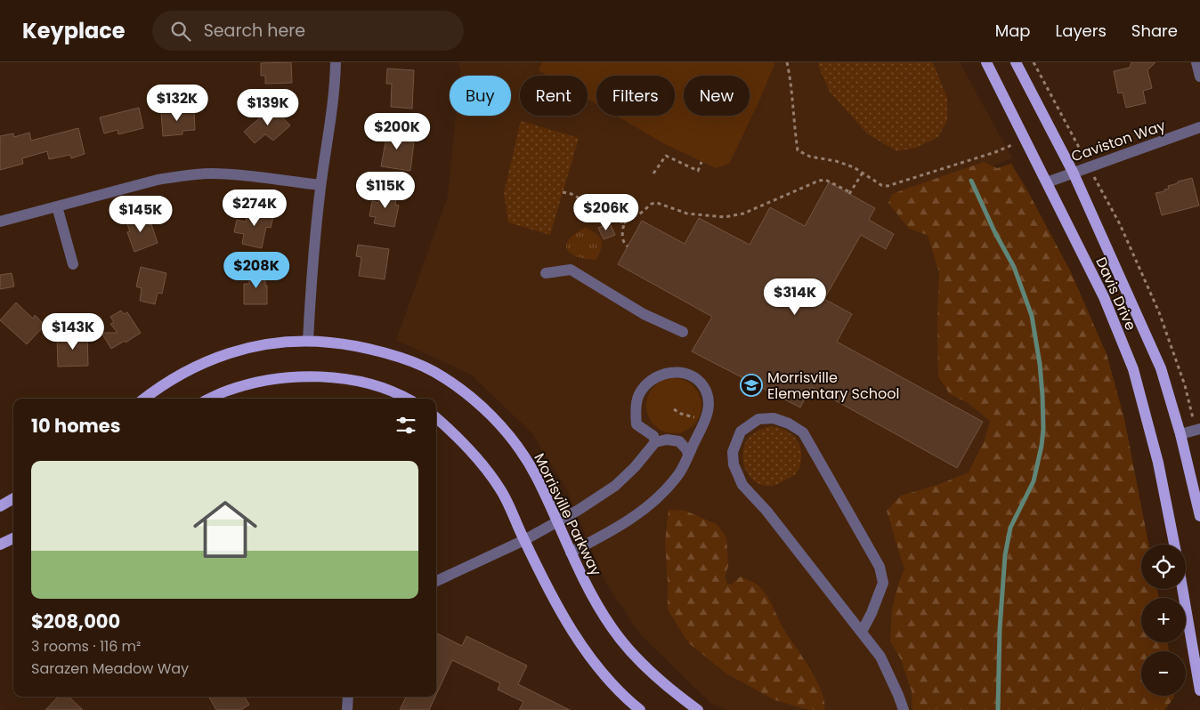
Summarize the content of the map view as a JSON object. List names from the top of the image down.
{
  "streets": {
    "main road": ["Davis Drive", "Morrisville Parkway"],
    "street": ["Caviston Way"]
  },
  "crossings": [
    ["Caviston Way", "Davis Drive"]
  ],
  "places": {
    "school or university": ["Morrisville Elementary School"]
  },
  "page": {
    "header": "Keyplace",
    "search": "Search here",
    "nav": ["Map", "Layers", "Share"],
    "chip": [
      "Buy",
      "Rent",
      "Filters",
      "New"
    ],
    "price": [
      "$132K",
      "$139K",
      "$200K",
      "$115K",
      "$274K",
      "$206K",
      "$145K",
      "$208K",
      "$314K",
      "$143K"
    ],
    "heading": "10 homes",
    "list": [
      {
        "name": "$208,000",
        "note": "3 rooms · 116 m² · Sarazen Meadow Way"
      }
    ],
    "map_buttons": ["+", "−"]
  }
}
